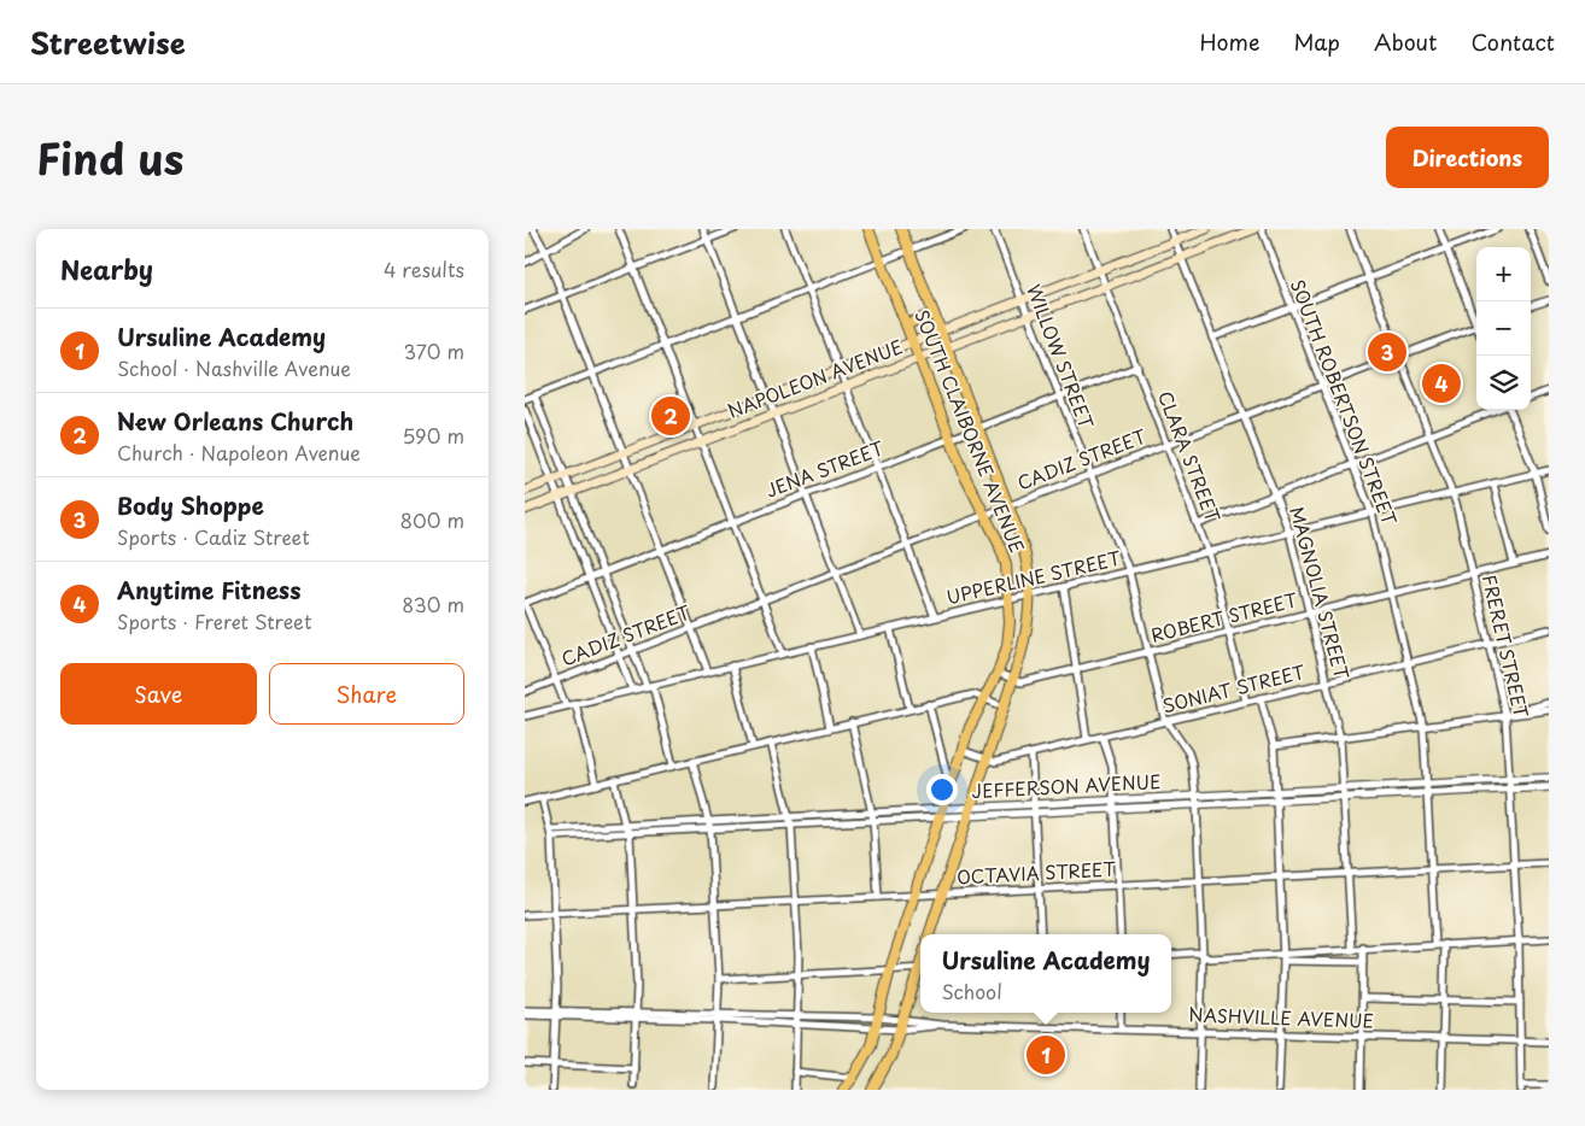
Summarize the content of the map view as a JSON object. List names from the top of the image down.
{
  "streets": {
    "main road": ["NAPOLEON AVENUE", "SOUTH CLAIBORNE AVENUE"],
    "street": [
      "WILLOW STREET",
      "SOUTH ROBERTSON STREET",
      "CLARA STREET",
      "CADIZ STREET",
      "JENA STREET",
      "UPPERLINE STREET",
      "MAGNOLIA STREET",
      "ROBERT STREET",
      "FRERET STREET",
      "SONIAT STREET",
      "JEFFERSON AVENUE",
      "OCTAVIA STREET",
      "NASHVILLE AVENUE"
    ]
  },
  "crossings": [
    ["WILLOW STREET", "NAPOLEON AVENUE"],
    ["WILLOW STREET", "CADIZ STREET"],
    ["WILLOW STREET", "JENA STREET"],
    ["WILLOW STREET", "UPPERLINE STREET"],
    ["WILLOW STREET", "ROBERT STREET"],
    ["WILLOW STREET", "SONIAT STREET"],
    ["WILLOW STREET", "JEFFERSON AVENUE"],
    ["WILLOW STREET", "OCTAVIA STREET"],
    ["WILLOW STREET", "NASHVILLE AVENUE"],
    ["NAPOLEON AVENUE", "SOUTH CLAIBORNE AVENUE"],
    ["NAPOLEON AVENUE", "CLARA STREET"],
    ["NAPOLEON AVENUE", "MAGNOLIA STREET"],
    ["SOUTH ROBERTSON STREET", "CADIZ STREET"],
    ["SOUTH ROBERTSON STREET", "UPPERLINE STREET"],
    ["SOUTH ROBERTSON STREET", "ROBERT STREET"],
    ["SOUTH ROBERTSON STREET", "SONIAT STREET"],
    ["SOUTH ROBERTSON STREET", "JEFFERSON AVENUE"],
    ["SOUTH ROBERTSON STREET", "OCTAVIA STREET"],
    ["SOUTH CLAIBORNE AVENUE", "CADIZ STREET"],
    ["SOUTH CLAIBORNE AVENUE", "JENA STREET"],
    ["SOUTH CLAIBORNE AVENUE", "UPPERLINE STREET"],
    ["SOUTH CLAIBORNE AVENUE", "ROBERT STREET"],
    ["SOUTH CLAIBORNE AVENUE", "SONIAT STREET"],
    ["SOUTH CLAIBORNE AVENUE", "JEFFERSON AVENUE"],
    ["SOUTH CLAIBORNE AVENUE", "OCTAVIA STREET"],
    ["SOUTH CLAIBORNE AVENUE", "NASHVILLE AVENUE"],
    ["CLARA STREET", "CADIZ STREET"],
    ["CLARA STREET", "JENA STREET"],
    ["CLARA STREET", "UPPERLINE STREET"],
    ["CLARA STREET", "ROBERT STREET"],
    ["CLARA STREET", "SONIAT STREET"],
    ["CADIZ STREET", "MAGNOLIA STREET"],
    ["CADIZ STREET", "FRERET STREET"],
    ["UPPERLINE STREET", "MAGNOLIA STREET"],
    ["UPPERLINE STREET", "FRERET STREET"],
    ["MAGNOLIA STREET", "ROBERT STREET"],
    ["MAGNOLIA STREET", "SONIAT STREET"],
    ["MAGNOLIA STREET", "JEFFERSON AVENUE"],
    ["MAGNOLIA STREET", "OCTAVIA STREET"],
    ["ROBERT STREET", "FRERET STREET"],
    ["FRERET STREET", "SONIAT STREET"],
    ["FRERET STREET", "JEFFERSON AVENUE"],
    ["FRERET STREET", "OCTAVIA STREET"],
    ["FRERET STREET", "NASHVILLE AVENUE"]
  ],
  "page": {
    "header": "Streetwise",
    "nav": [
      "Home",
      "Map",
      "About",
      "Contact"
    ],
    "title": "Find us",
    "buttons": [
      "Directions",
      ["Save", "Share"]
    ],
    "heading": ["Nearby", "4 results"],
    "map_buttons": ["+", "−"],
    "list": [
      {
        "mark": "1",
        "name": "Ursuline Academy",
        "note": "School · Nashville Avenue",
        "value": "370 m"
      },
      {
        "mark": "2",
        "name": "New Orleans Church",
        "note": "Church · Napoleon Avenue",
        "value": "590 m"
      },
      {
        "mark": "3",
        "name": "Body Shoppe",
        "note": "Sports · Cadiz Street",
        "value": "800 m"
      },
      {
        "mark": "4",
        "name": "Anytime Fitness",
        "note": "Sports · Freret Street",
        "value": "830 m"
      }
    ],
    "pins": [
      "3",
      "4",
      "2",
      "1"
    ],
    "popup": ["Ursuline Academy", "School"]
  }
}
